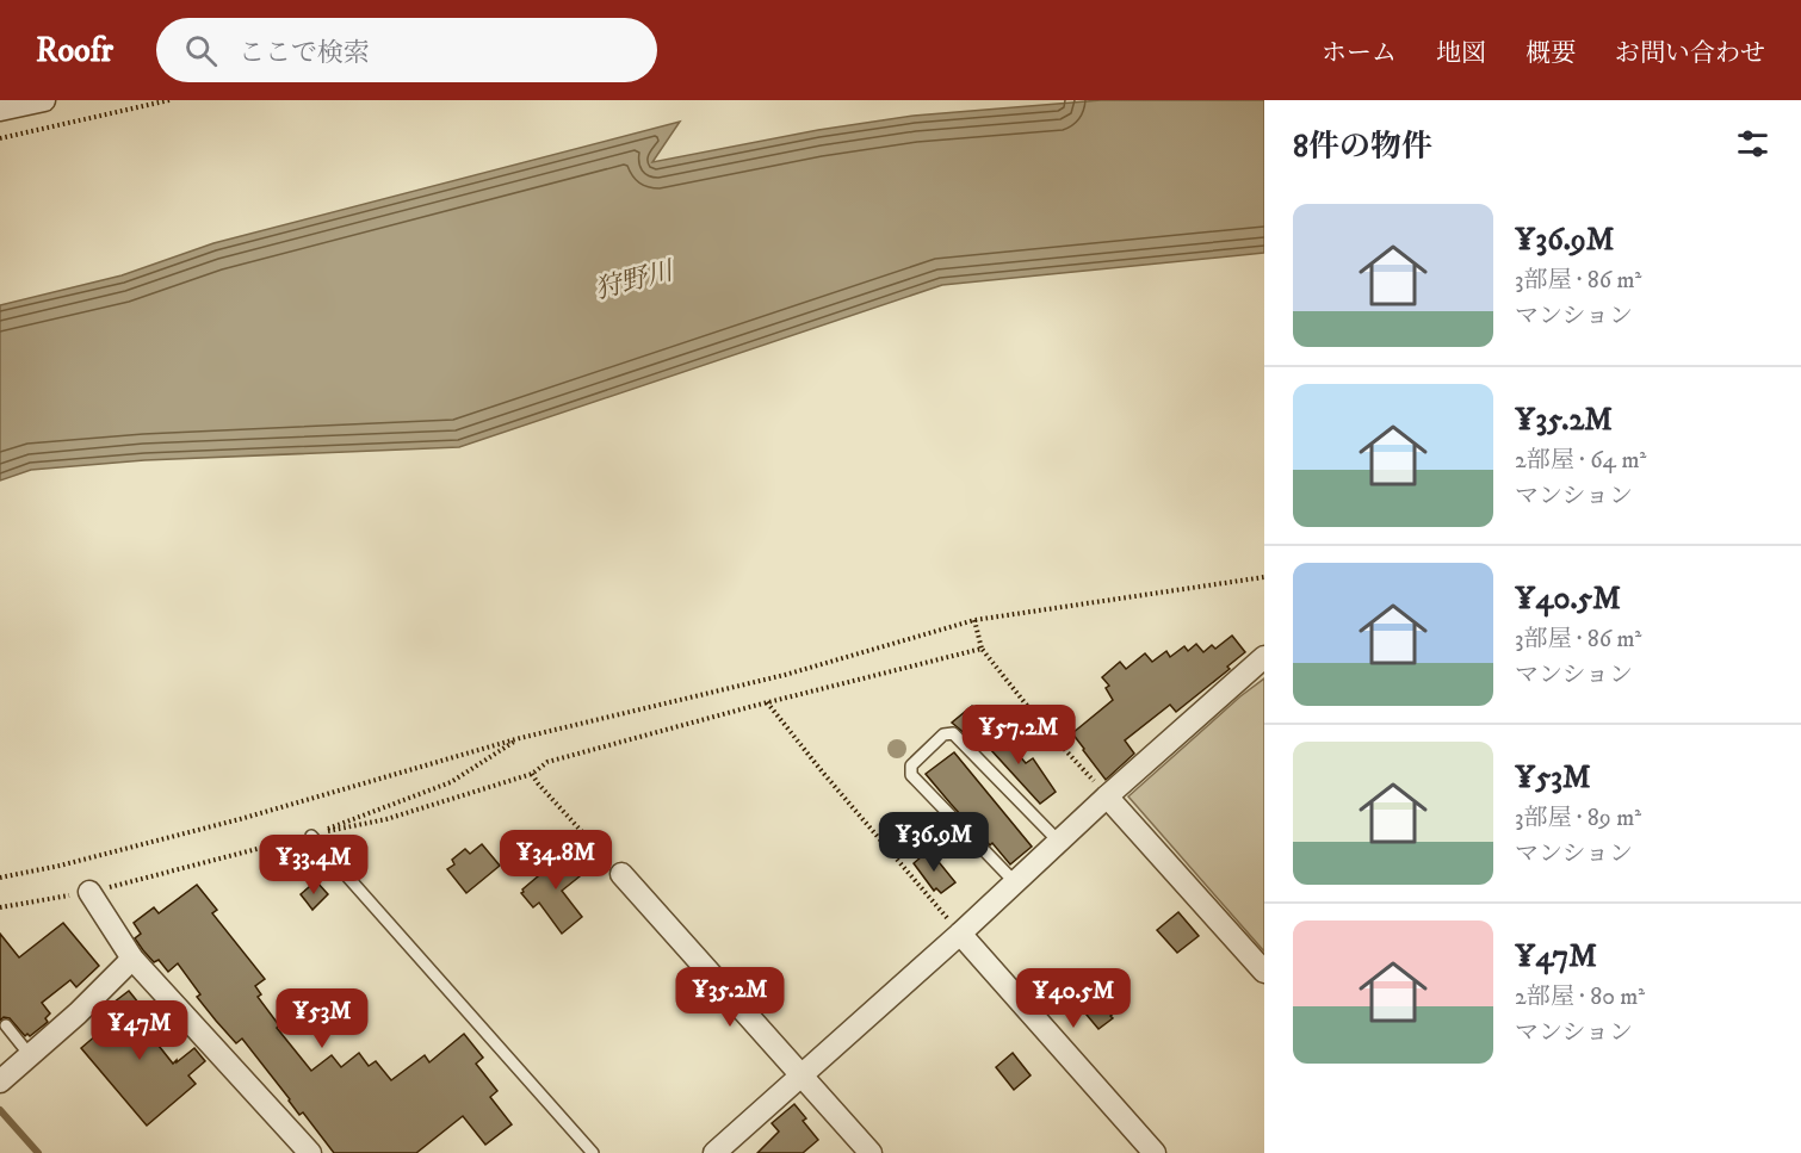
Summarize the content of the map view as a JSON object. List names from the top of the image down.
{
  "water": ["狩野川"],
  "page": {
    "header": "Roofr",
    "search": "ここで検索",
    "nav": [
      "ホーム",
      "地図",
      "概要",
      "お問い合わせ"
    ],
    "heading": "8件の物件",
    "list": [
      {
        "name": "¥36.9M",
        "note": "3部屋 · 86 m² · マンション"
      },
      {
        "name": "¥35.2M",
        "note": "2部屋 · 64 m² · マンション"
      },
      {
        "name": "¥40.5M",
        "note": "3部屋 · 86 m² · マンション"
      },
      {
        "name": "¥53M",
        "note": "3部屋 · 89 m² · マンション"
      },
      {
        "name": "¥47M",
        "note": "2部屋 · 80 m² · マンション"
      }
    ],
    "price": [
      "¥57.2M",
      "¥36.9M",
      "¥34.8M",
      "¥33.4M",
      "¥35.2M",
      "¥40.5M",
      "¥53M",
      "¥47M"
    ]
  }
}
